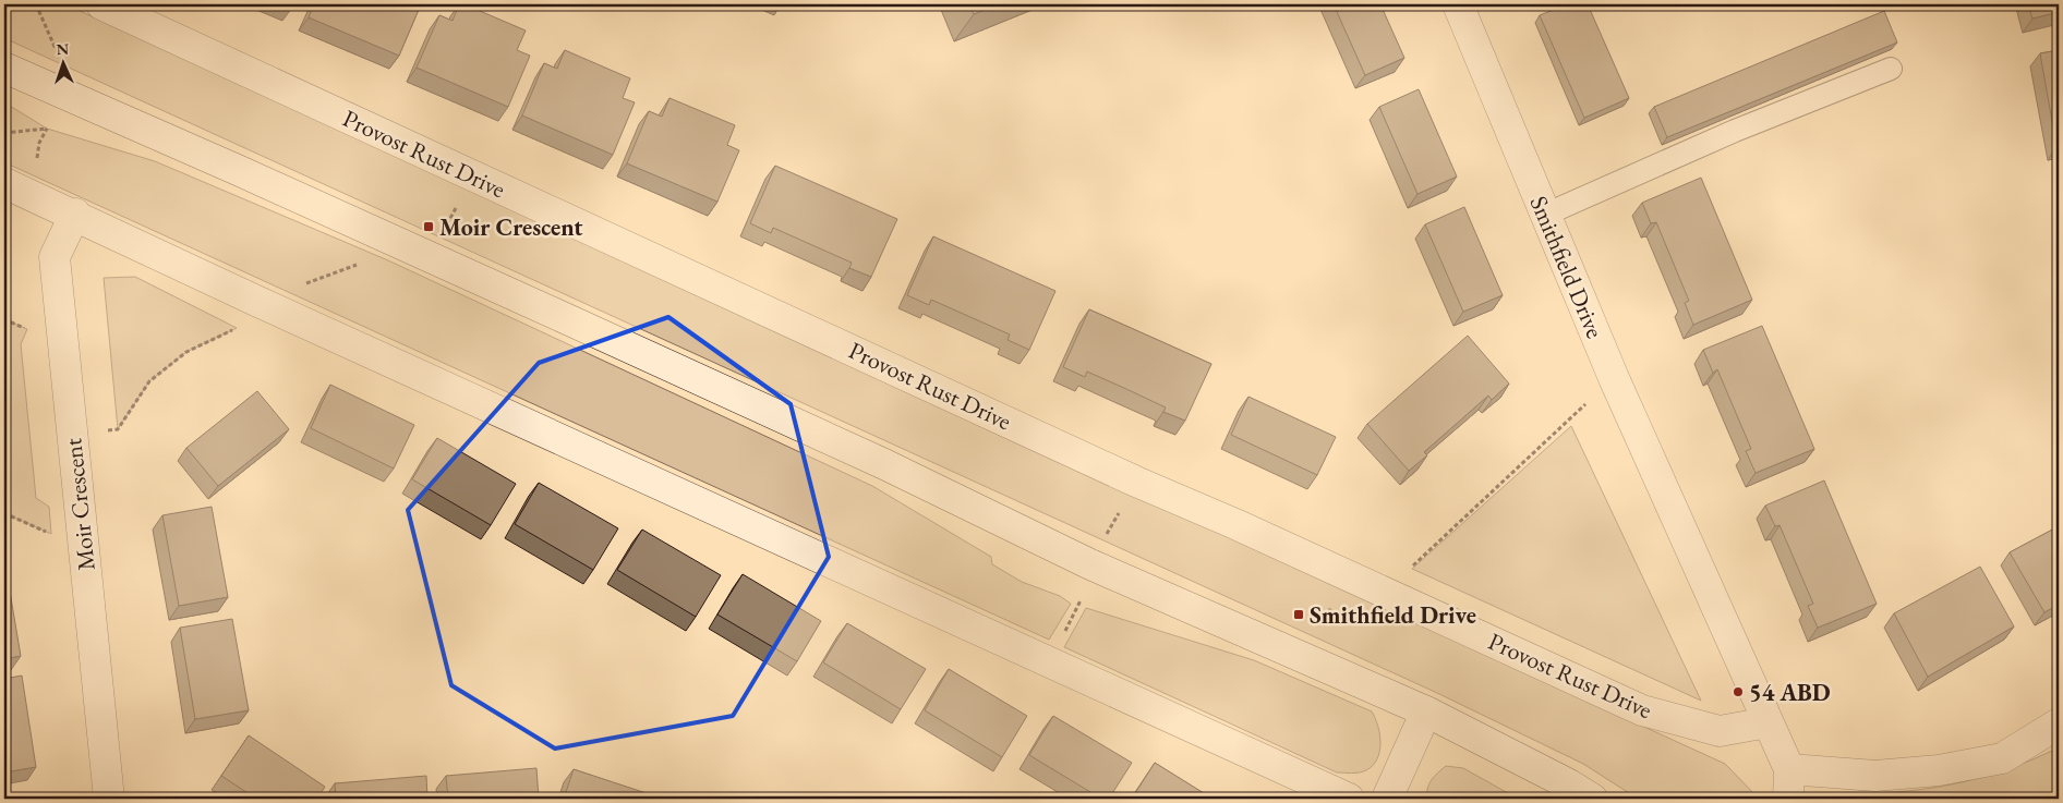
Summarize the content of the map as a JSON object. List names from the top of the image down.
{
  "streets": {
    "street": ["Provost Rust Drive", "Smithfield Drive", "Moir Crescent"]
  },
  "crossings": [
    ["Provost Rust Drive", "Smithfield Drive"]
  ],
  "places": {
    "transit": ["Moir Crescent", "Smithfield Drive"],
    "other": ["54 ABD"]
  },
  "north": "top"
}
